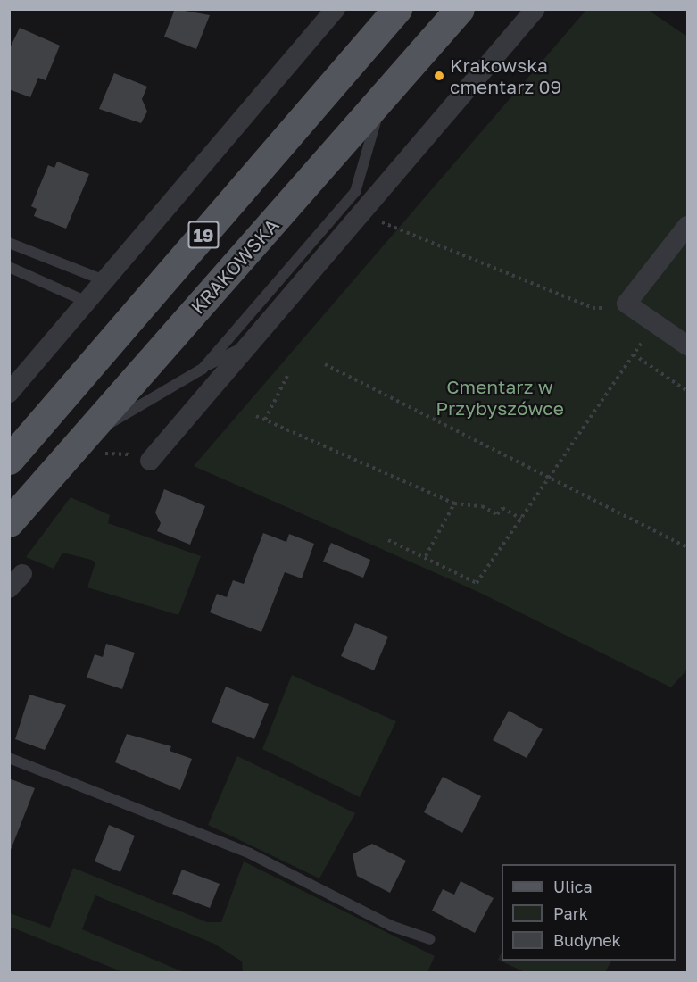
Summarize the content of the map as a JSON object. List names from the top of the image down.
{
  "streets": {
    "main road": ["19", "KRAKOWSKA"]
  },
  "parks": ["Cmentarz w Przybyszówce"],
  "places": ["Krakowska cmentarz 09"],
  "legend": ["Ulica", "Park", "Budynek"]
}
